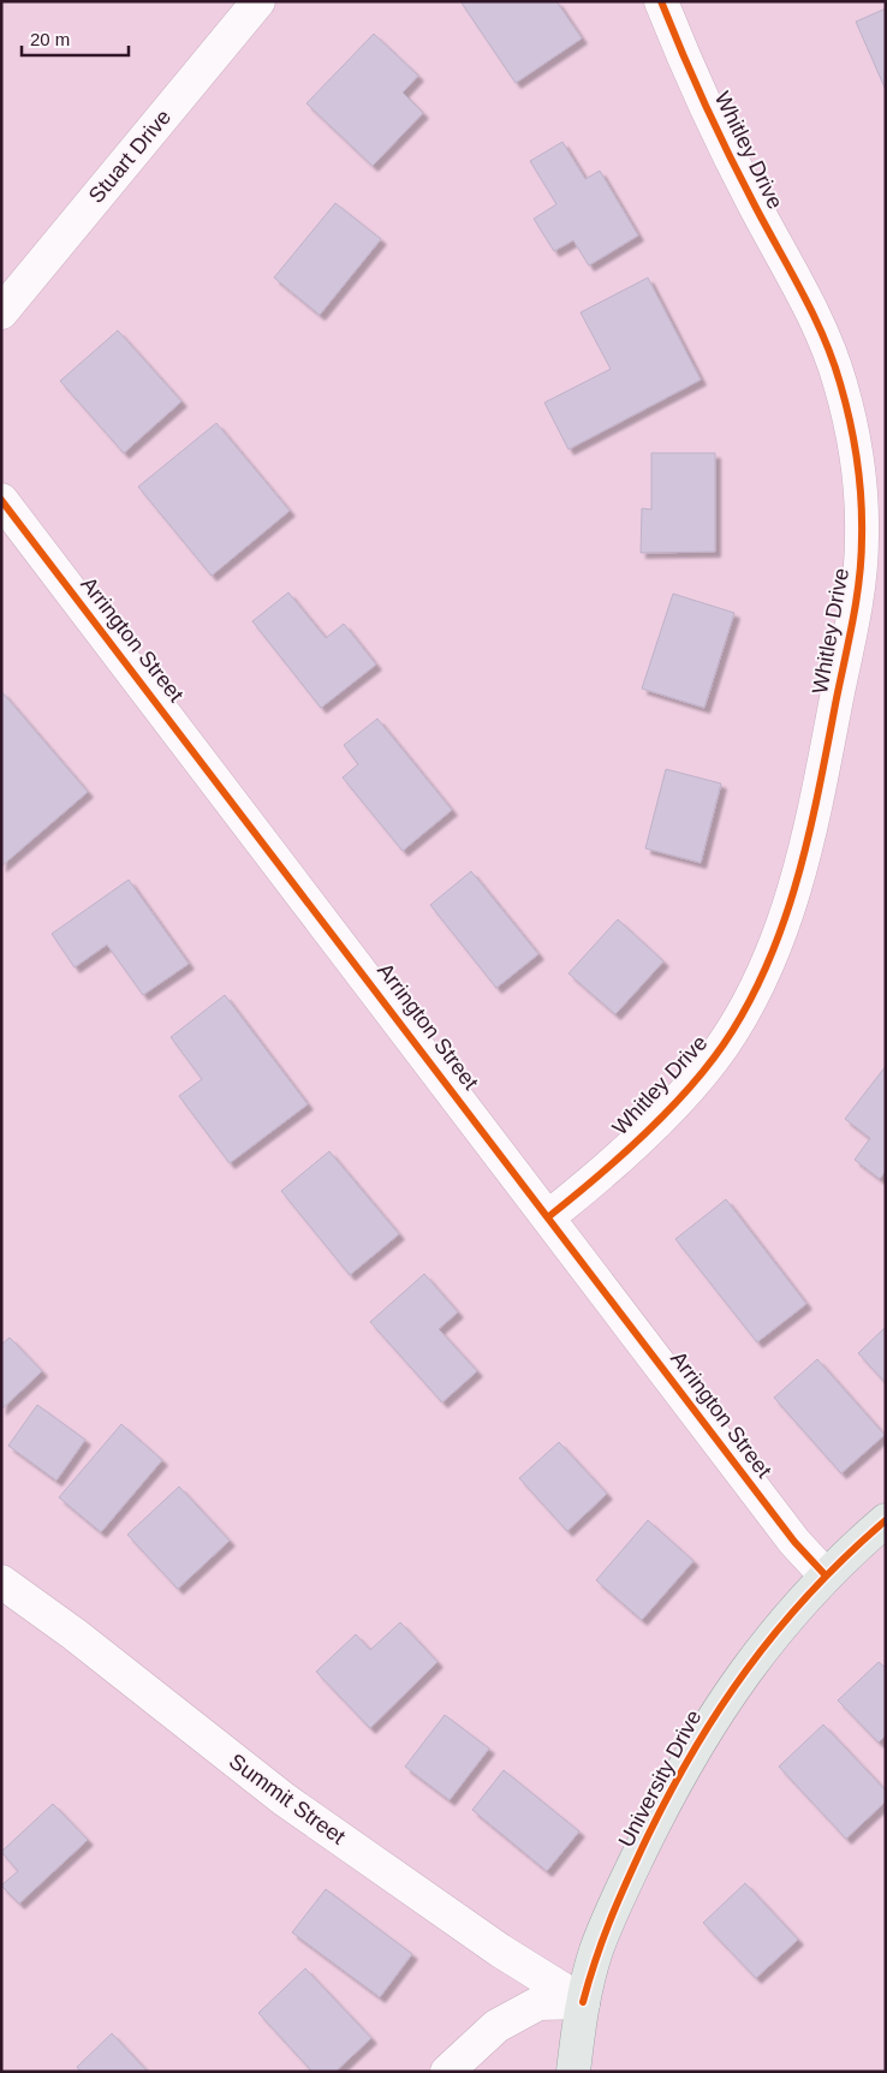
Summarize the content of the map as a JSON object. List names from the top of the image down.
{
  "streets": {
    "main road": ["University Drive"],
    "street": [
      "Whitley Drive",
      "Stuart Drive",
      "Arrington Street",
      "Summit Street"
    ]
  },
  "crossings": [
    ["Whitley Drive", "Arrington Street"],
    ["Arrington Street", "University Drive"],
    ["University Drive", "Summit Street"]
  ],
  "scale_bar": "20 m"
}
